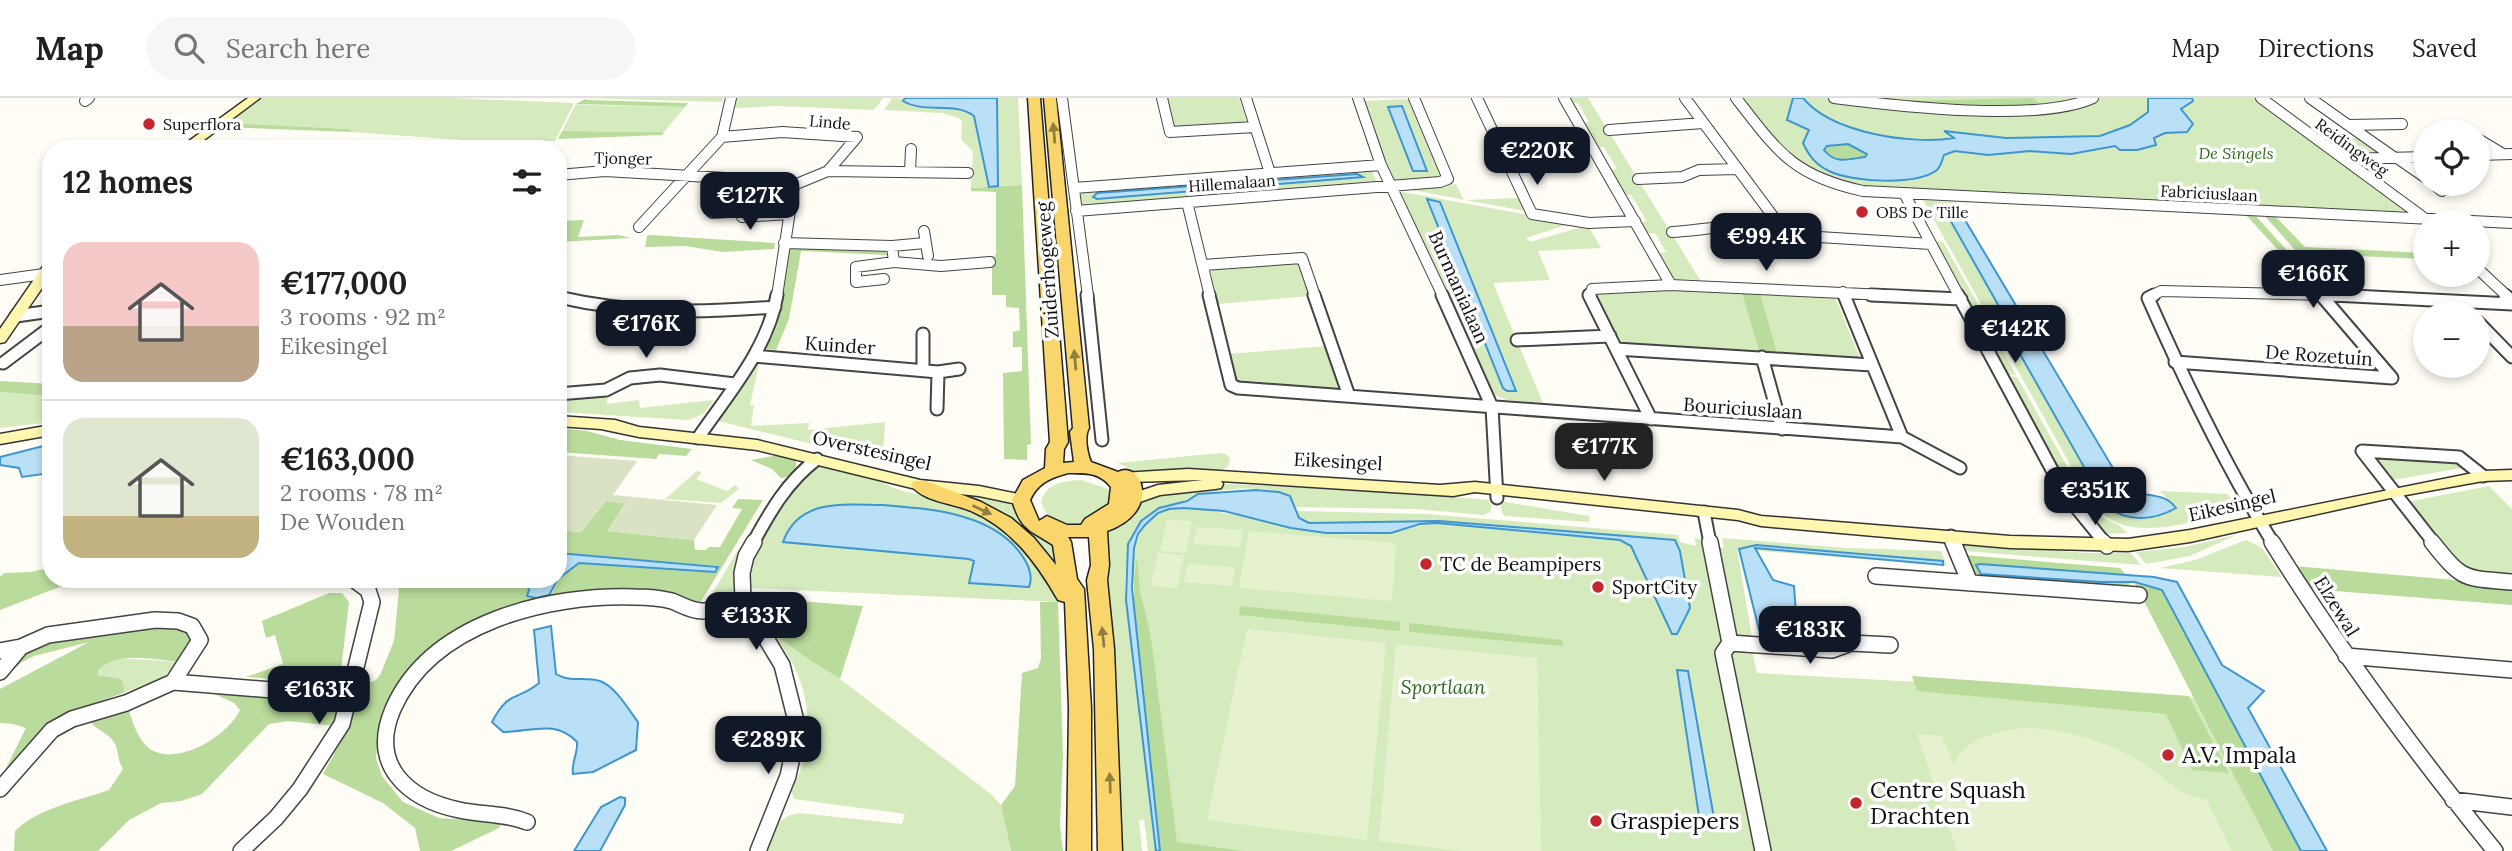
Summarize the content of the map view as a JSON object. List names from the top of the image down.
{
  "streets": {
    "main road": ["Zuiderhogeweg"],
    "street": [
      "Linde",
      "Reidingweg",
      "Tjonger",
      "Hillemalaan",
      "Fabriciuslaan",
      "Burmanialaan",
      "Kuinder",
      "De Rozetuin",
      "Bouriciuslaan",
      "Overstesingel",
      "Eikesingel",
      "Elzewal"
    ]
  },
  "crossings": [
    ["Linde", "Tjonger"],
    ["Hillemalaan", "Zuiderhogeweg"],
    ["Hillemalaan", "Burmanialaan"],
    ["Hillemalaan", "Bouriciuslaan"],
    ["Burmanialaan", "Bouriciuslaan"],
    ["Burmanialaan", "Eikesingel"],
    ["De Rozetuin", "Elzewal"],
    ["Eikesingel", "Elzewal"]
  ],
  "parks": ["De Singels", "Sportlaan"],
  "places": [
    "Superflora",
    "OBS De Tille",
    "TC de Beampipers",
    "SportCity",
    "A.V. Impala",
    "Centre Squash Drachten",
    "Graspiepers"
  ],
  "page": {
    "header": "Map",
    "search": "Search here",
    "nav": ["Map", "Directions", "Saved"],
    "map_buttons": ["+", "−"],
    "price": [
      "€220K",
      "€127K",
      "€99.4K",
      "€166K",
      "€176K",
      "€142K",
      "€177K",
      "€351K",
      "€133K",
      "€183K",
      "€163K",
      "€289K"
    ],
    "heading": "12 homes",
    "list": [
      {
        "name": "€177,000",
        "note": "3 rooms · 92 m² · Eikesingel"
      },
      {
        "name": "€163,000",
        "note": "2 rooms · 78 m² · De Wouden"
      }
    ]
  }
}
